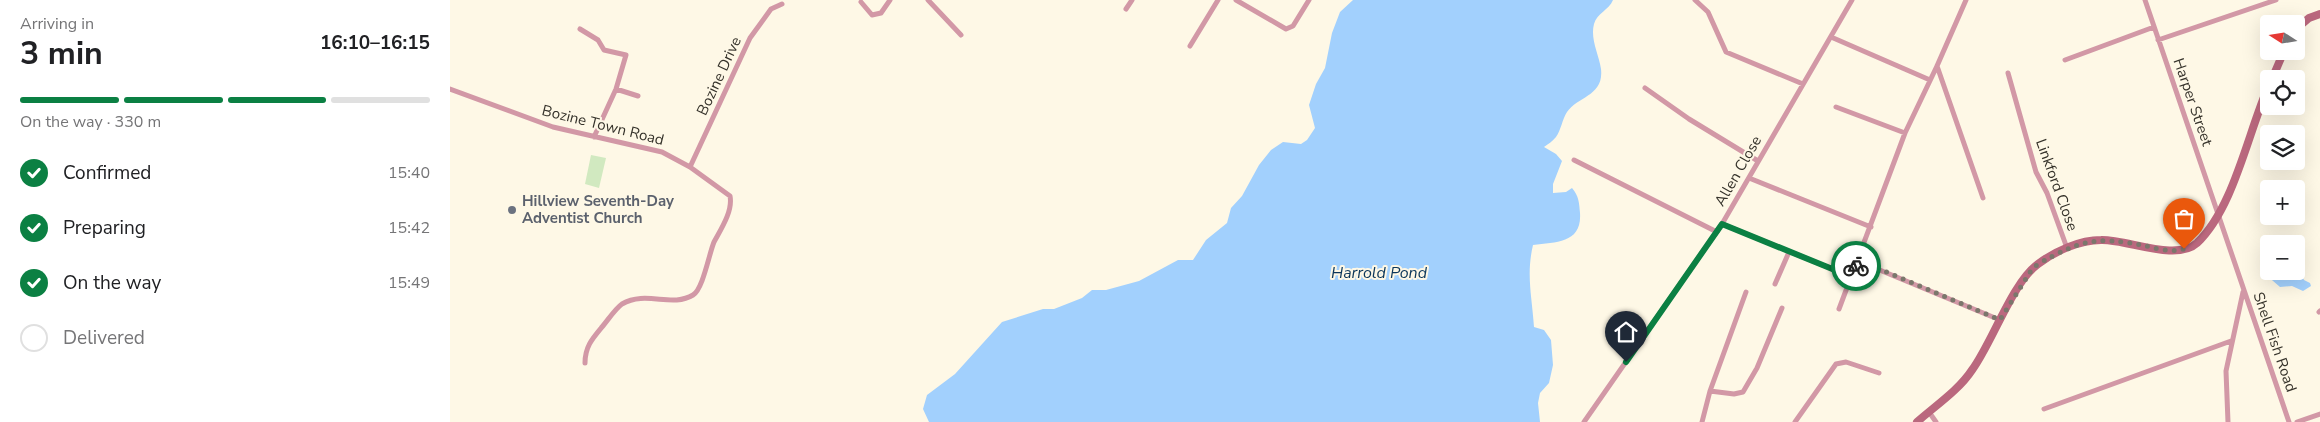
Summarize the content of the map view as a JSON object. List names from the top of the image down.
{
  "streets": {
    "street": [
      "Bozine Drive",
      "Harper Street",
      "Bozine Town Road",
      "Allen Close",
      "Linkford Close",
      "Shell Fish Road"
    ]
  },
  "crossings": [
    ["Bozine Drive", "Bozine Town Road"],
    ["Harper Street", "Shell Fish Road"]
  ],
  "water": ["Harrold Pond"],
  "places": ["Hillview Seventh-Day Adventist Church"],
  "north": "left",
  "page": {
    "heading": ["3 min", "Arriving in", "16:10–16:15"],
    "map_buttons": ["+", "−"],
    "bar": "On the way · 330 m",
    "list": [
      ["Confirmed", "15:40"],
      ["Preparing", "15:42"],
      ["On the way", "15:49"],
      "Delivered"
    ]
  }
}
